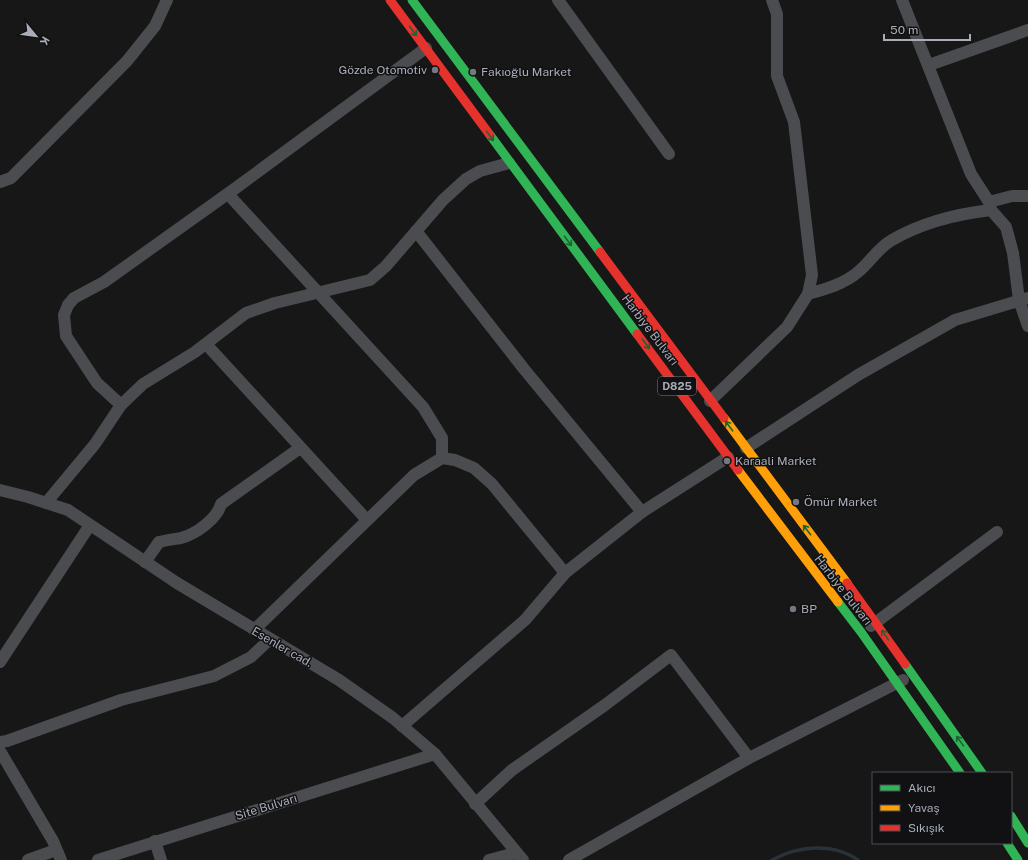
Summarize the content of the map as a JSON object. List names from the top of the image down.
{
  "streets": {
    "main road": ["Harbiye Bulvarı", "D825"],
    "street": ["Esenler cad.", "Site Bulvarı"]
  },
  "crossings": [
    ["Esenler cad.", "Site Bulvarı"]
  ],
  "places": [
    "Gözde Otomotiv",
    "Fakıoğlu Market",
    "Karaali Market",
    "Ömür Market",
    "BP"
  ],
  "legend": ["Akıcı", "Yavaş", "Sıkışık"],
  "scale_bar": "50 m",
  "north": "bottom right"
}
